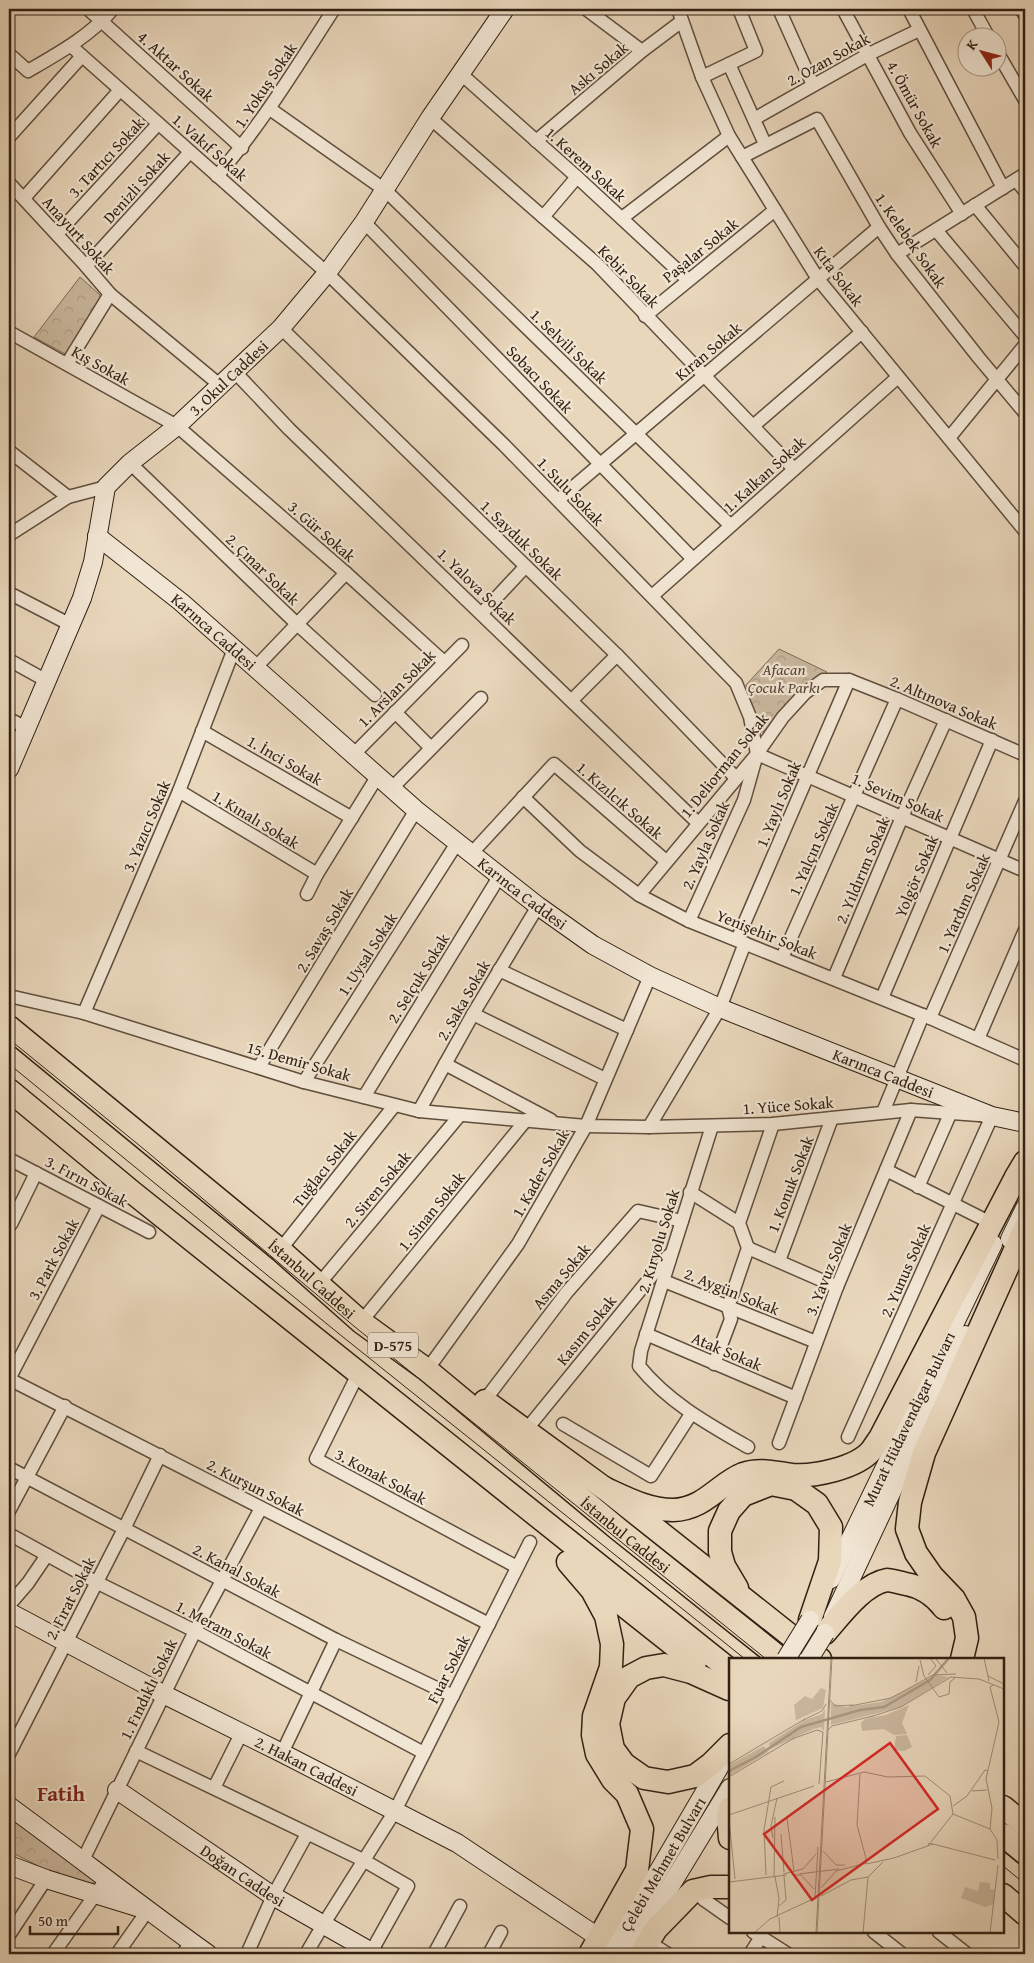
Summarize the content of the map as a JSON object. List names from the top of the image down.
{
  "streets": {
    "highway": ["İstanbul Caddesi", "D-575"],
    "main road": [
      "3. Okul Caddesi",
      "Karınca Caddesi",
      "Murat Hüdavendigar Bulvarı",
      "2. Hakan Caddesi",
      "Çelebi Mehmet Bulvarı",
      "Doğan Caddesi"
    ],
    "street": [
      "2. Ozan Sokak",
      "4. Aktar Sokak",
      "Askı Sokak",
      "1. Yokuş Sokak",
      "4. Ömür Sokak",
      "1. Vakıf Sokak",
      "3. Tartıcı Sokak",
      "1. Kerem Sokak",
      "Denizli Sokak",
      "Anayurt Sokak",
      "1. Kelebek Sokak",
      "Paşalar Sokak",
      "Kebir Sokak",
      "Kıta Sokak",
      "1. Selvili Sokak",
      "Kıran Sokak",
      "Kış Sokak",
      "Sobacı Sokak",
      "1. Kalkan Sokak",
      "1. Sulu Sokak",
      "3. Gür Sokak",
      "1. Sayduk Sokak",
      "2. Çınar Sokak",
      "1. Yalova Sokak",
      "1. Arslan Sokak",
      "2. Altınova Sokak",
      "1. İnci Sokak",
      "1. Deliorman Sokak",
      "1. Sevim Sokak",
      "1. Kızılcık Sokak",
      "1. Yaylı Sokak",
      "1. Kınalı Sokak",
      "3. Yazıcı Sokak",
      "2. Yayla Sokak",
      "1. Yalçın Sokak",
      "2. Yıldırım Sokak",
      "Yolgör Sokak",
      "1. Yardım Sokak",
      "2. Savaş Sokak",
      "Yenişehir Sokak",
      "1. Uysal Sokak",
      "2. Selçuk Sokak",
      "2. Saka Sokak",
      "15. Demir Sokak",
      "1. Yüce Sokak",
      "Tuğlacı Sokak",
      "1. Kader Sokak",
      "3. Fırın Sokak",
      "1. Konuk Sokak",
      "2. Siren Sokak",
      "1. Sinan Sokak",
      "2. Kıryolu Sokak",
      "3. Park Sokak",
      "3. Yavuz Sokak",
      "2. Yunus Sokak",
      "Asma Sokak",
      "2. Aygün Sokak",
      "Kasım Sokak",
      "Atak Sokak",
      "3. Konak Sokak",
      "2. Kurşun Sokak",
      "2. Kanal Sokak",
      "2. Fırat Sokak",
      "1. Meram Sokak",
      "Fuar Sokak",
      "1. Fındıklı Sokak"
    ]
  },
  "crossings": [
    ["2. Ozan Sokak", "4. Ömür Sokak"],
    ["4. Aktar Sokak", "1. Yokuş Sokak"],
    ["Askı Sokak", "1. Kerem Sokak"],
    ["Askı Sokak", "Kıta Sokak"],
    ["1. Yokuş Sokak", "1. Vakıf Sokak"],
    ["1. Yokuş Sokak", "1. Selvili Sokak"],
    ["1. Vakıf Sokak", "3. Tartıcı Sokak"],
    ["1. Vakıf Sokak", "Denizli Sokak"],
    ["1. Vakıf Sokak", "3. Okul Caddesi"],
    ["1. Vakıf Sokak", "1. Sulu Sokak"],
    ["3. Tartıcı Sokak", "Anayurt Sokak"],
    ["1. Kerem Sokak", "Paşalar Sokak"],
    ["1. Kerem Sokak", "3. Okul Caddesi"],
    ["Denizli Sokak", "Anayurt Sokak"],
    ["Anayurt Sokak", "Kış Sokak"],
    ["1. Kelebek Sokak", "Kıta Sokak"],
    ["1. Kelebek Sokak", "Kıran Sokak"],
    ["Paşalar Sokak", "Kebir Sokak"],
    ["Paşalar Sokak", "Kıta Sokak"],
    ["Kebir Sokak", "Kıran Sokak"],
    ["Kebir Sokak", "3. Okul Caddesi"],
    ["Kebir Sokak", "1. Kalkan Sokak"],
    ["Kıta Sokak", "Kıran Sokak"],
    ["Kıta Sokak", "1. Kalkan Sokak"],
    ["1. Selvili Sokak", "Kıran Sokak"],
    ["1. Selvili Sokak", "3. Okul Caddesi"],
    ["1. Selvili Sokak", "1. Kalkan Sokak"],
    ["Kıran Sokak", "Sobacı Sokak"],
    ["Kıran Sokak", "1. Sulu Sokak"],
    ["Kış Sokak", "3. Okul Caddesi"],
    ["Kış Sokak", "3. Gür Sokak"],
    ["3. Okul Caddesi", "Sobacı Sokak"],
    ["3. Okul Caddesi", "1. Sulu Sokak"],
    ["3. Okul Caddesi", "3. Gür Sokak"],
    ["3. Okul Caddesi", "1. Sayduk Sokak"],
    ["3. Okul Caddesi", "2. Çınar Sokak"],
    ["3. Okul Caddesi", "1. Yalova Sokak"],
    ["Sobacı Sokak", "1. Kalkan Sokak"],
    ["1. Kalkan Sokak", "1. Sulu Sokak"],
    ["1. Sulu Sokak", "1. Deliorman Sokak"],
    ["1. Sulu Sokak", "1. Sevim Sokak"],
    ["1. Sulu Sokak", "2. Yayla Sokak"],
    ["3. Gür Sokak", "1. Arslan Sokak"],
    ["1. Sayduk Sokak", "1. Deliorman Sokak"],
    ["1. Yalova Sokak", "1. Deliorman Sokak"],
    ["Karınca Caddesi", "1. Arslan Sokak"],
    ["Karınca Caddesi", "1. Yaylı Sokak"],
    ["Karınca Caddesi", "3. Yazıcı Sokak"],
    ["Karınca Caddesi", "1. Yardım Sokak"],
    ["Karınca Caddesi", "2. Savaş Sokak"],
    ["Karınca Caddesi", "1. Uysal Sokak"],
    ["Karınca Caddesi", "2. Selçuk Sokak"],
    ["Karınca Caddesi", "2. Saka Sokak"],
    ["Karınca Caddesi", "1. Yüce Sokak"],
    ["Karınca Caddesi", "1. Kader Sokak"],
    ["Karınca Caddesi", "2. Yunus Sokak"],
    ["2. Altınova Sokak", "1. Deliorman Sokak"],
    ["2. Altınova Sokak", "1. Yaylı Sokak"],
    ["2. Altınova Sokak", "1. Yalçın Sokak"],
    ["2. Altınova Sokak", "2. Yıldırım Sokak"],
    ["2. Altınova Sokak", "Yolgör Sokak"],
    ["1. İnci Sokak", "3. Yazıcı Sokak"],
    ["1. Deliorman Sokak", "1. Sevim Sokak"],
    ["1. Deliorman Sokak", "1. Kızılcık Sokak"],
    ["1. Deliorman Sokak", "1. Yaylı Sokak"],
    ["1. Deliorman Sokak", "2. Yayla Sokak"],
    ["1. Deliorman Sokak", "Yenişehir Sokak"],
    ["1. Sevim Sokak", "1. Yaylı Sokak"],
    ["1. Sevim Sokak", "2. Yayla Sokak"],
    ["1. Sevim Sokak", "1. Yalçın Sokak"],
    ["1. Sevim Sokak", "2. Yıldırım Sokak"],
    ["1. Sevim Sokak", "Yolgör Sokak"],
    ["1. Sevim Sokak", "1. Yardım Sokak"],
    ["1. Kızılcık Sokak", "1. Uysal Sokak"],
    ["1. Yaylı Sokak", "Yenişehir Sokak"],
    ["1. Yaylı Sokak", "1. Yüce Sokak"],
    ["1. Kınalı Sokak", "3. Yazıcı Sokak"],
    ["3. Yazıcı Sokak", "15. Demir Sokak"],
    ["2. Yayla Sokak", "Yenişehir Sokak"],
    ["1. Yalçın Sokak", "Yenişehir Sokak"],
    ["2. Yıldırım Sokak", "Yenişehir Sokak"],
    ["Yolgör Sokak", "Yenişehir Sokak"],
    ["1. Yardım Sokak", "Yenişehir Sokak"],
    ["1. Yardım Sokak", "1. Yüce Sokak"],
    ["2. Savaş Sokak", "15. Demir Sokak"],
    ["Yenişehir Sokak", "1. Uysal Sokak"],
    ["1. Uysal Sokak", "15. Demir Sokak"],
    ["2. Selçuk Sokak", "15. Demir Sokak"],
    ["2. Saka Sokak", "15. Demir Sokak"],
    ["15. Demir Sokak", "1. Yüce Sokak"],
    ["15. Demir Sokak", "Tuğlacı Sokak"],
    ["15. Demir Sokak", "1. Kader Sokak"],
    ["15. Demir Sokak", "2. Siren Sokak"],
    ["15. Demir Sokak", "1. Sinan Sokak"],
    ["1. Yüce Sokak", "1. Kader Sokak"],
    ["1. Yüce Sokak", "1. Konuk Sokak"],
    ["1. Yüce Sokak", "2. Kıryolu Sokak"],
    ["1. Yüce Sokak", "3. Yavuz Sokak"],
    ["1. Yüce Sokak", "2. Yunus Sokak"],
    ["Tuğlacı Sokak", "İstanbul Caddesi"],
    ["1. Kader Sokak", "İstanbul Caddesi"],
    ["3. Fırın Sokak", "3. Park Sokak"],
    ["2. Siren Sokak", "İstanbul Caddesi"],
    ["1. Sinan Sokak", "İstanbul Caddesi"],
    ["2. Kıryolu Sokak", "Asma Sokak"],
    ["2. Kıryolu Sokak", "2. Aygün Sokak"],
    ["2. Kıryolu Sokak", "Kasım Sokak"],
    ["2. Kıryolu Sokak", "Atak Sokak"],
    ["3. Park Sokak", "2. Kurşun Sokak"],
    ["3. Yavuz Sokak", "2. Aygün Sokak"],
    ["3. Yavuz Sokak", "Atak Sokak"],
    ["3. Konak Sokak", "Fuar Sokak"],
    ["2. Kurşun Sokak", "2. Fırat Sokak"],
    ["2. Kurşun Sokak", "Fuar Sokak"],
    ["2. Kurşun Sokak", "1. Fındıklı Sokak"],
    ["2. Kanal Sokak", "2. Fırat Sokak"],
    ["2. Kanal Sokak", "Fuar Sokak"],
    ["2. Kanal Sokak", "1. Fındıklı Sokak"],
    ["2. Fırat Sokak", "1. Meram Sokak"],
    ["2. Fırat Sokak", "2. Hakan Caddesi"],
    ["1. Meram Sokak", "Fuar Sokak"],
    ["1. Meram Sokak", "1. Fındıklı Sokak"],
    ["Fuar Sokak", "2. Hakan Caddesi"],
    ["Fuar Sokak", "Doğan Caddesi"],
    ["1. Fındıklı Sokak", "2. Hakan Caddesi"],
    ["1. Fındıklı Sokak", "Doğan Caddesi"]
  ],
  "districts": ["Fatih"],
  "parks": ["Afacan Çocuk Parkı"],
  "scale_bar": "50 m",
  "north": "top left"
}
